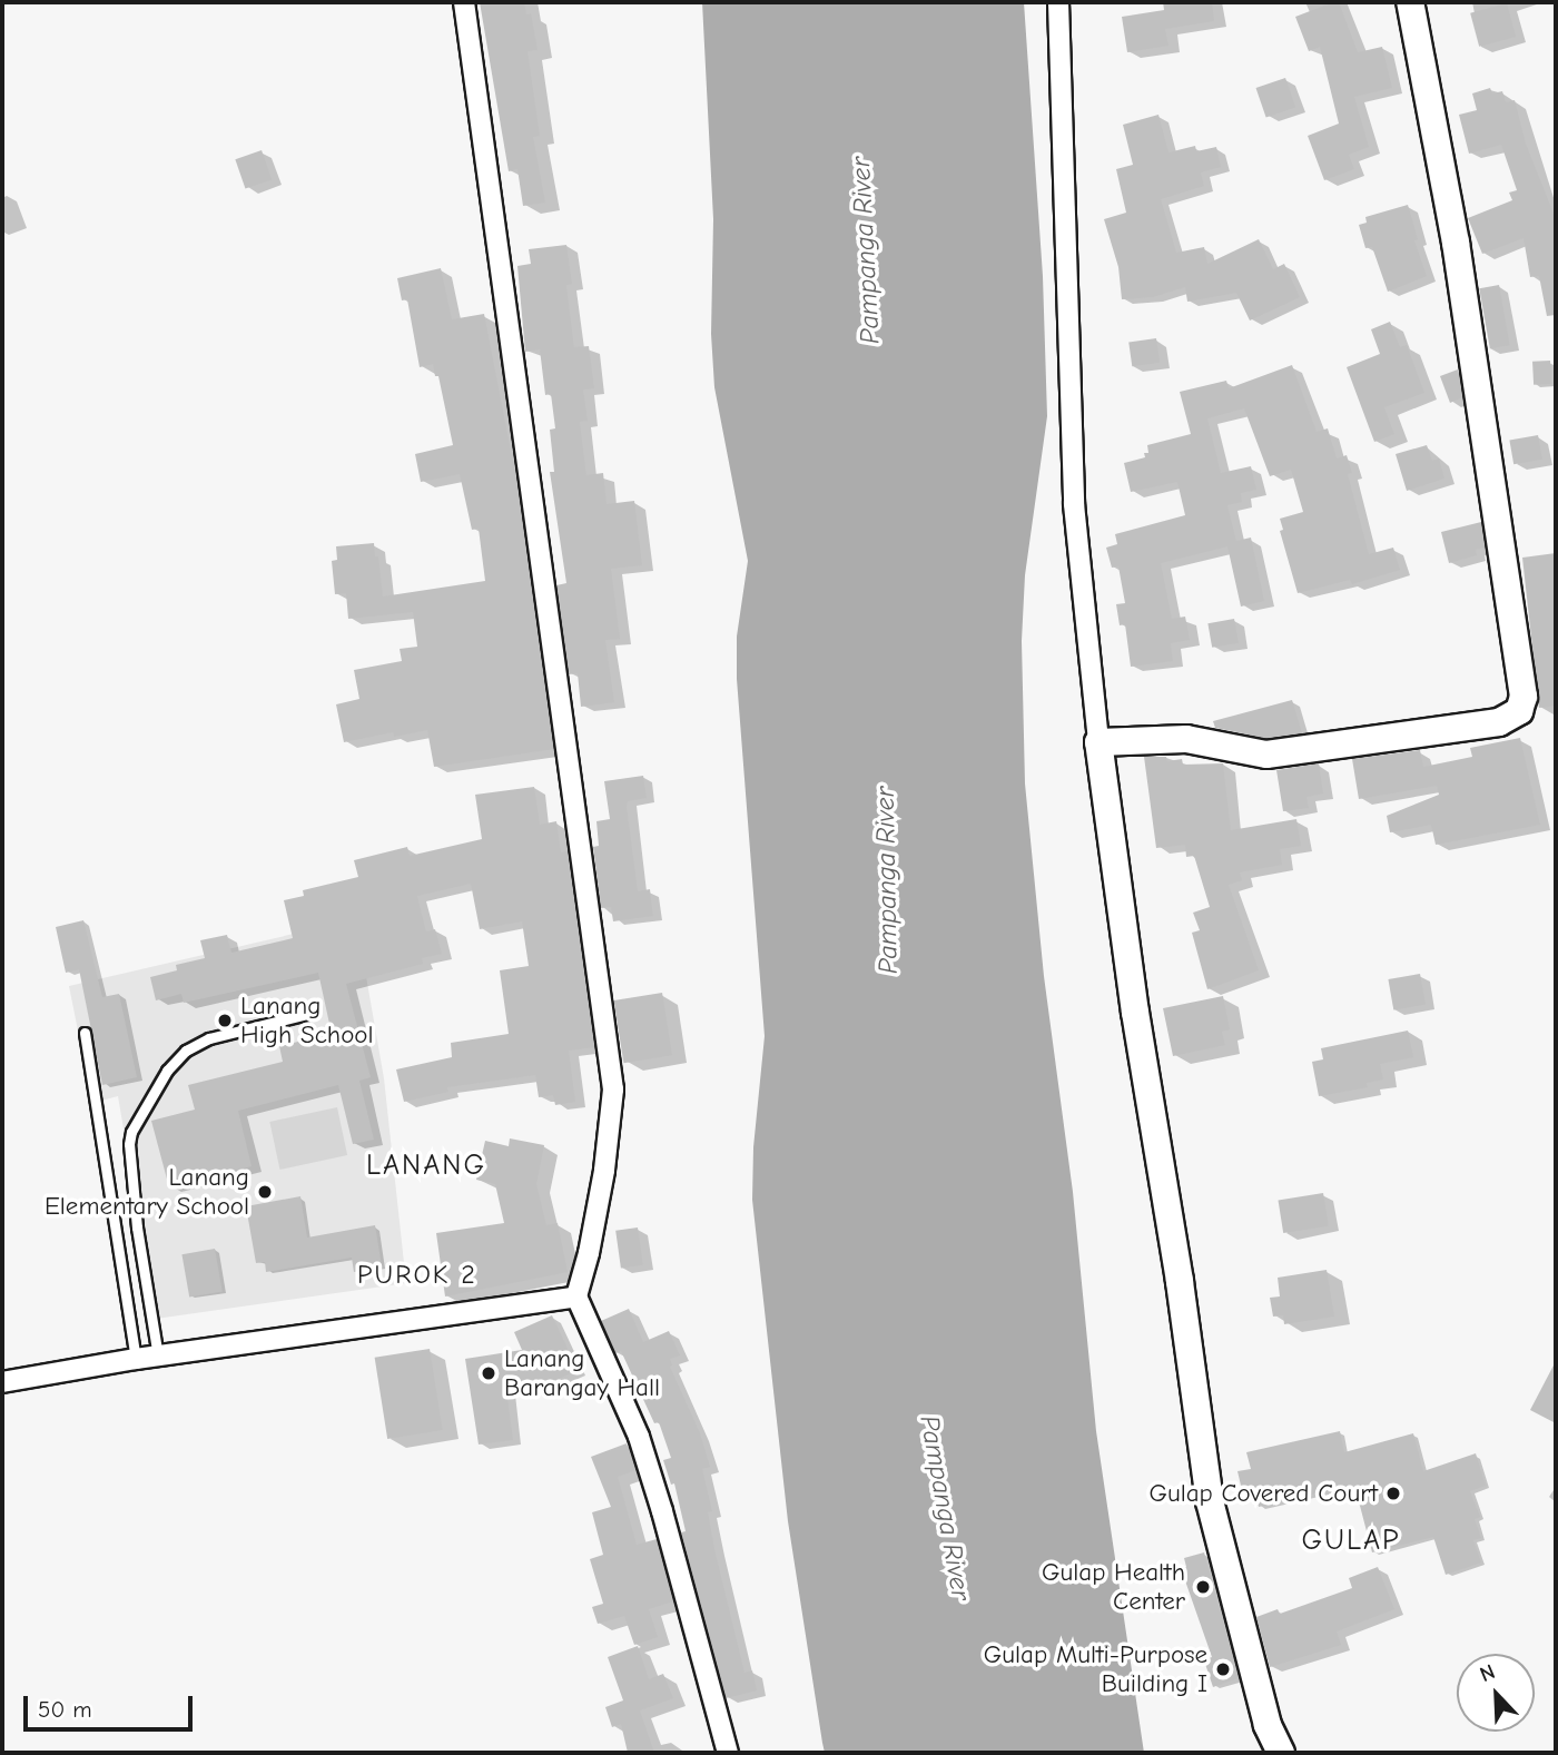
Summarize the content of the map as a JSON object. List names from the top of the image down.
{
  "districts": ["LANANG", "PUROK 2", "GULAP"],
  "water": ["Pampanga River"],
  "places": [
    "Lanang High School",
    "Lanang Elementary School",
    "Lanang Barangay Hall",
    "Gulap Covered Court",
    "Gulap Health Center",
    "Gulap Multi-Purpose Building I"
  ],
  "scale_bar": "50 m",
  "north": "top left"
}
